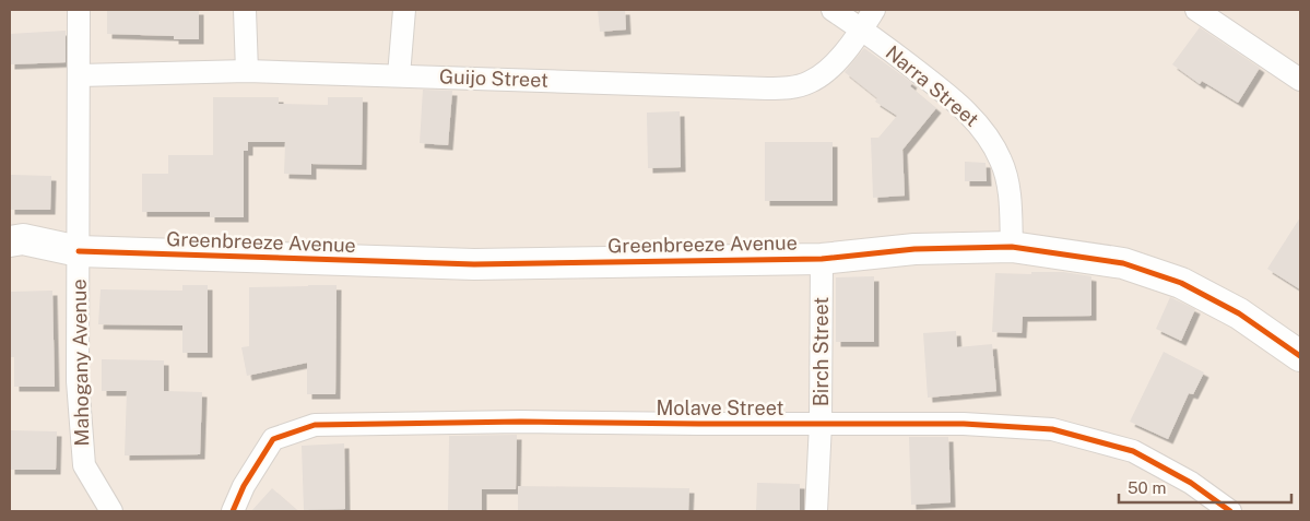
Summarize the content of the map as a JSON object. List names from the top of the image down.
{
  "streets": {
    "street": [
      "Guijo Street",
      "Narra Street",
      "Greenbreeze Avenue",
      "Birch Street",
      "Mahogany Avenue",
      "Molave Street"
    ]
  },
  "crossings": [
    ["Guijo Street", "Narra Street"],
    ["Guijo Street", "Mahogany Avenue"],
    ["Narra Street", "Greenbreeze Avenue"],
    ["Greenbreeze Avenue", "Birch Street"],
    ["Greenbreeze Avenue", "Mahogany Avenue"],
    ["Birch Street", "Molave Street"]
  ],
  "scale_bar": "50 m"
}
